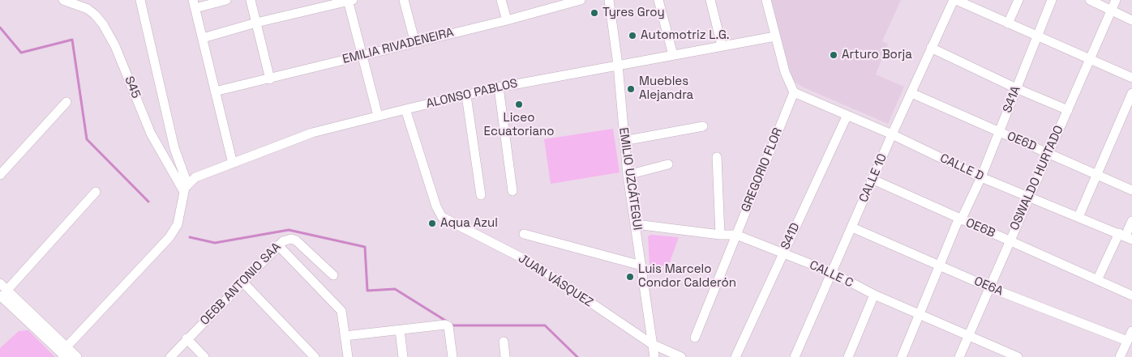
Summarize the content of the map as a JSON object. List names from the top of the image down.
{
  "streets": {
    "street": [
      "EMILIA RIVADENEIRA",
      "S45",
      "ALONSO PABLOS",
      "S41A",
      "OE6D",
      "CALLE D",
      "GREGORIO FLOR",
      "CALLE 10",
      "OSWALDO HURTADO",
      "EMILIO UZCÁTEGUI",
      "OE6B",
      "S41D",
      "CALLE C",
      "JUAN VÁSQUEZ",
      "OE6B ANTONIO SAA",
      "OE6A"
    ]
  },
  "crossings": [
    ["S45", "ALONSO PABLOS"],
    ["ALONSO PABLOS", "EMILIO UZCÁTEGUI"],
    ["ALONSO PABLOS", "JUAN VÁSQUEZ"],
    ["S41A", "OE6D"],
    ["S41A", "CALLE D"],
    ["S41A", "OE6B"],
    ["S41A", "CALLE C"],
    ["S41A", "OE6A"],
    ["OE6D", "CALLE 10"],
    ["OE6D", "OSWALDO HURTADO"],
    ["CALLE D", "GREGORIO FLOR"],
    ["CALLE D", "CALLE 10"],
    ["CALLE D", "OSWALDO HURTADO"],
    ["CALLE D", "S41D"],
    ["GREGORIO FLOR", "CALLE C"],
    ["CALLE 10", "OE6B"],
    ["CALLE 10", "CALLE C"],
    ["CALLE 10", "OE6A"],
    ["OSWALDO HURTADO", "OE6B"],
    ["OSWALDO HURTADO", "CALLE C"],
    ["OSWALDO HURTADO", "OE6A"],
    ["EMILIO UZCÁTEGUI", "CALLE C"],
    ["EMILIO UZCÁTEGUI", "JUAN VÁSQUEZ"],
    ["S41D", "CALLE C"]
  ],
  "places": [
    "Tyres Groy",
    "Automotriz L.G.",
    "Arturo Borja",
    "Muebles Alejandra",
    "Liceo Ecuatoriano",
    "Aqua Azul",
    "Luis Marcelo Condor Calderón"
  ]
}
